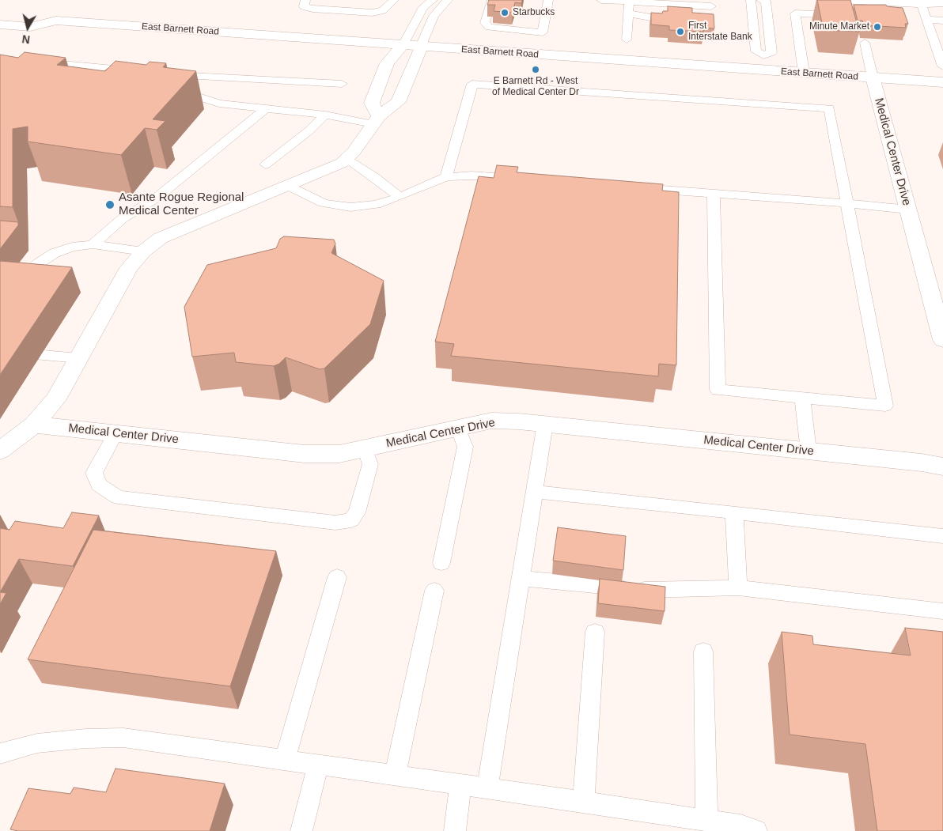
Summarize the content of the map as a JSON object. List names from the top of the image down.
{
  "streets": {
    "street": ["East Barnett Road", "Medical Center Drive"]
  },
  "crossings": [
    ["East Barnett Road", "Medical Center Drive"]
  ],
  "places": [
    "Starbucks",
    "Minute Market",
    "First Interstate Bank",
    "E Barnett Rd - West of Medical Center Dr",
    "Asante Rogue Regional Medical Center"
  ],
  "north": "bottom"
}
